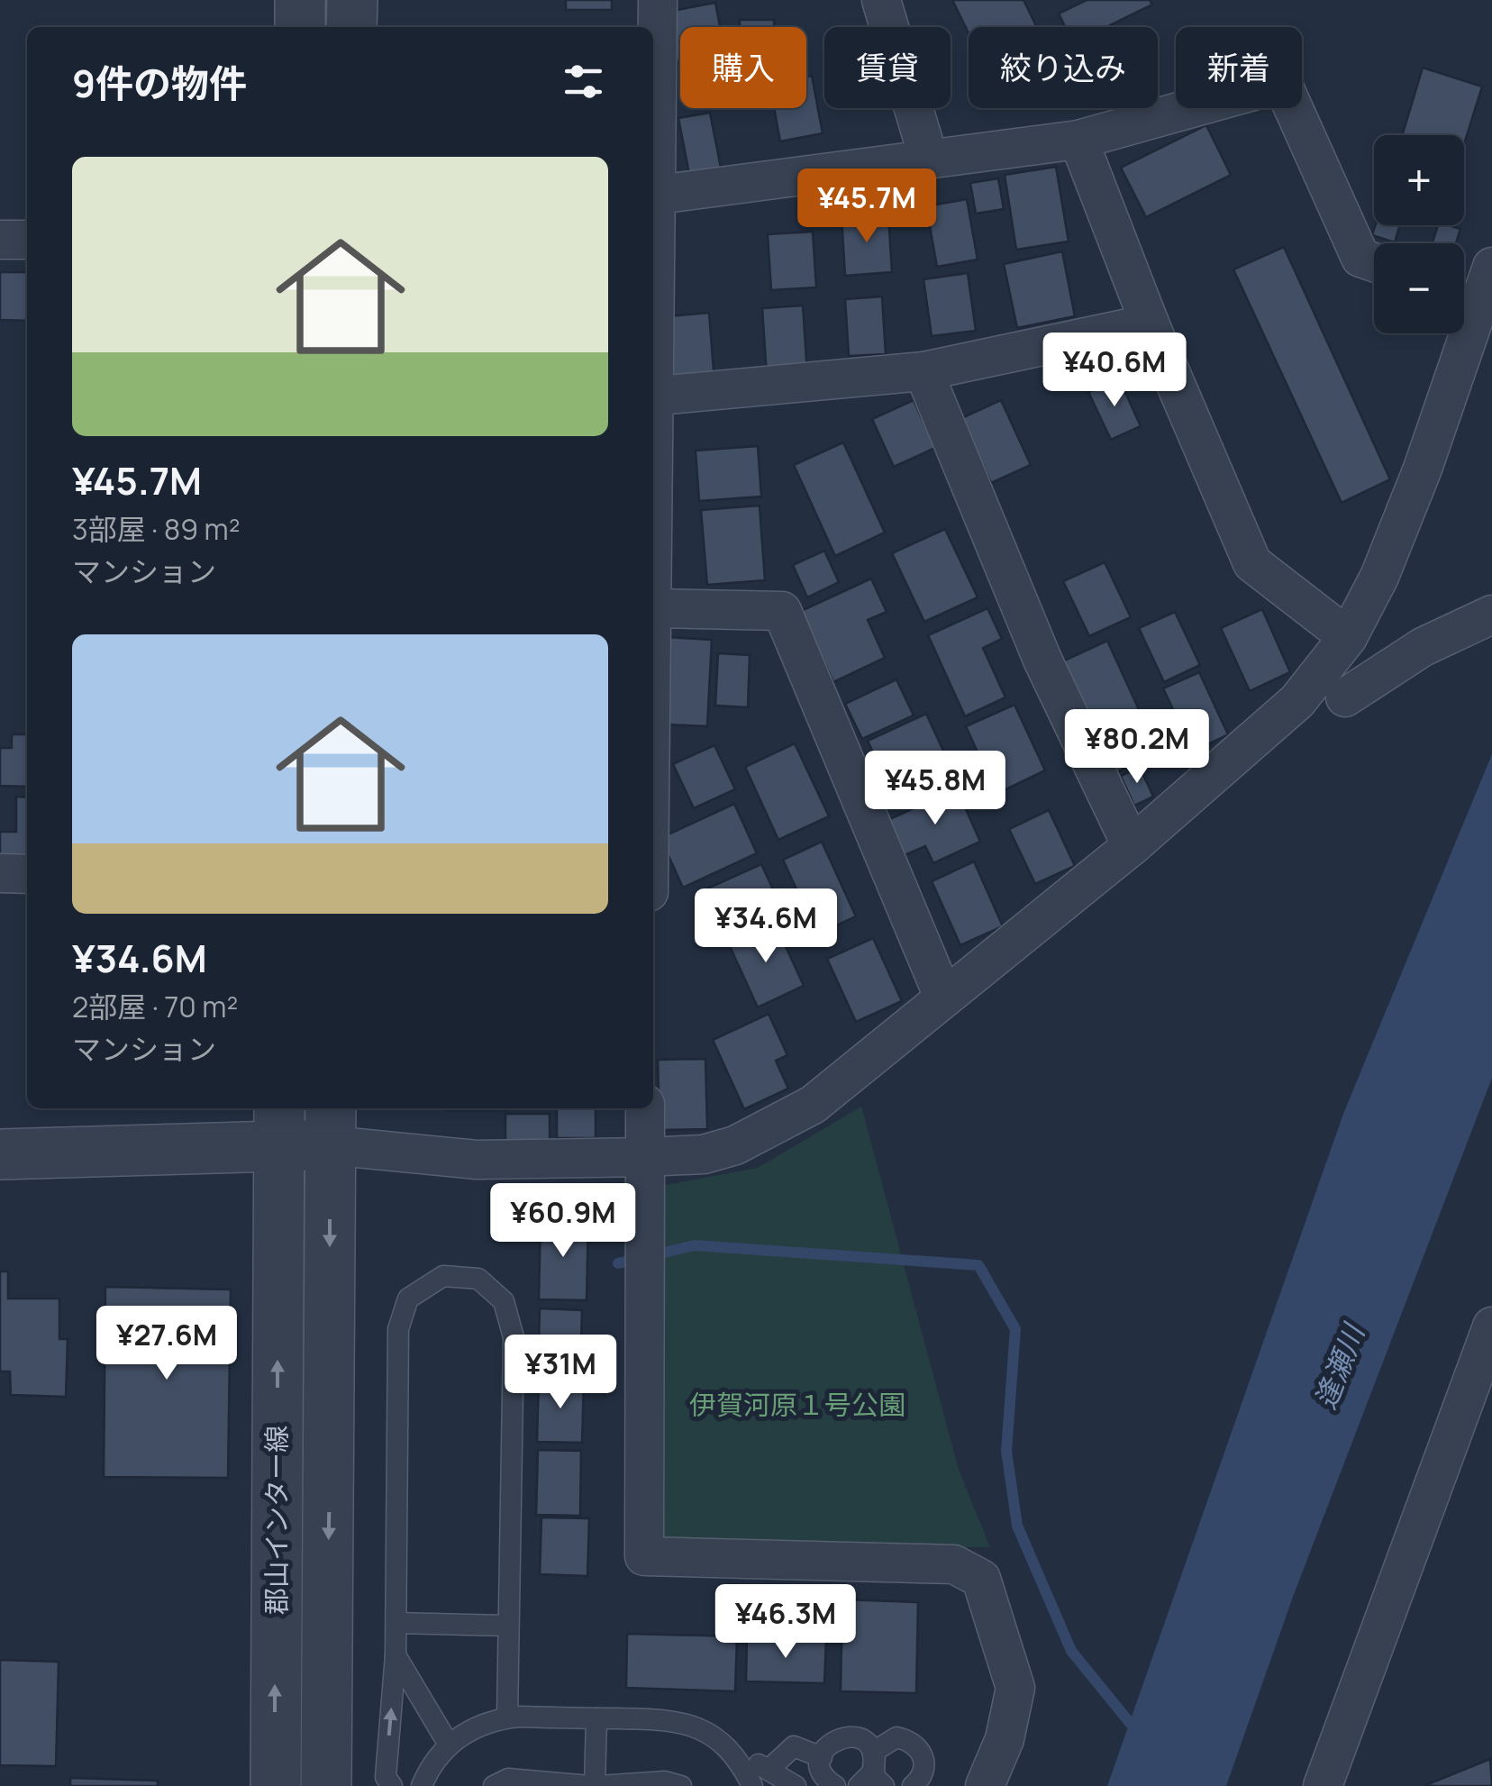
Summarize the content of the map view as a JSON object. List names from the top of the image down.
{
  "streets": {
    "street": ["郡山インター線"]
  },
  "water": ["逢瀬川"],
  "parks": ["伊賀河原１号公園"],
  "page": {
    "chip": [
      "購入",
      "賃貸",
      "絞り込み",
      "新着"
    ],
    "heading": "9件の物件",
    "map_buttons": ["+", "−"],
    "list": [
      {
        "name": "¥45.7M",
        "note": "3部屋 · 89 m² · マンション"
      },
      {
        "name": "¥34.6M",
        "note": "2部屋 · 70 m² · マンション"
      }
    ],
    "price": [
      "¥45.7M",
      "¥40.6M",
      "¥80.2M",
      "¥45.8M",
      "¥34.6M",
      "¥60.9M",
      "¥27.6M",
      "¥31M",
      "¥46.3M"
    ]
  }
}
